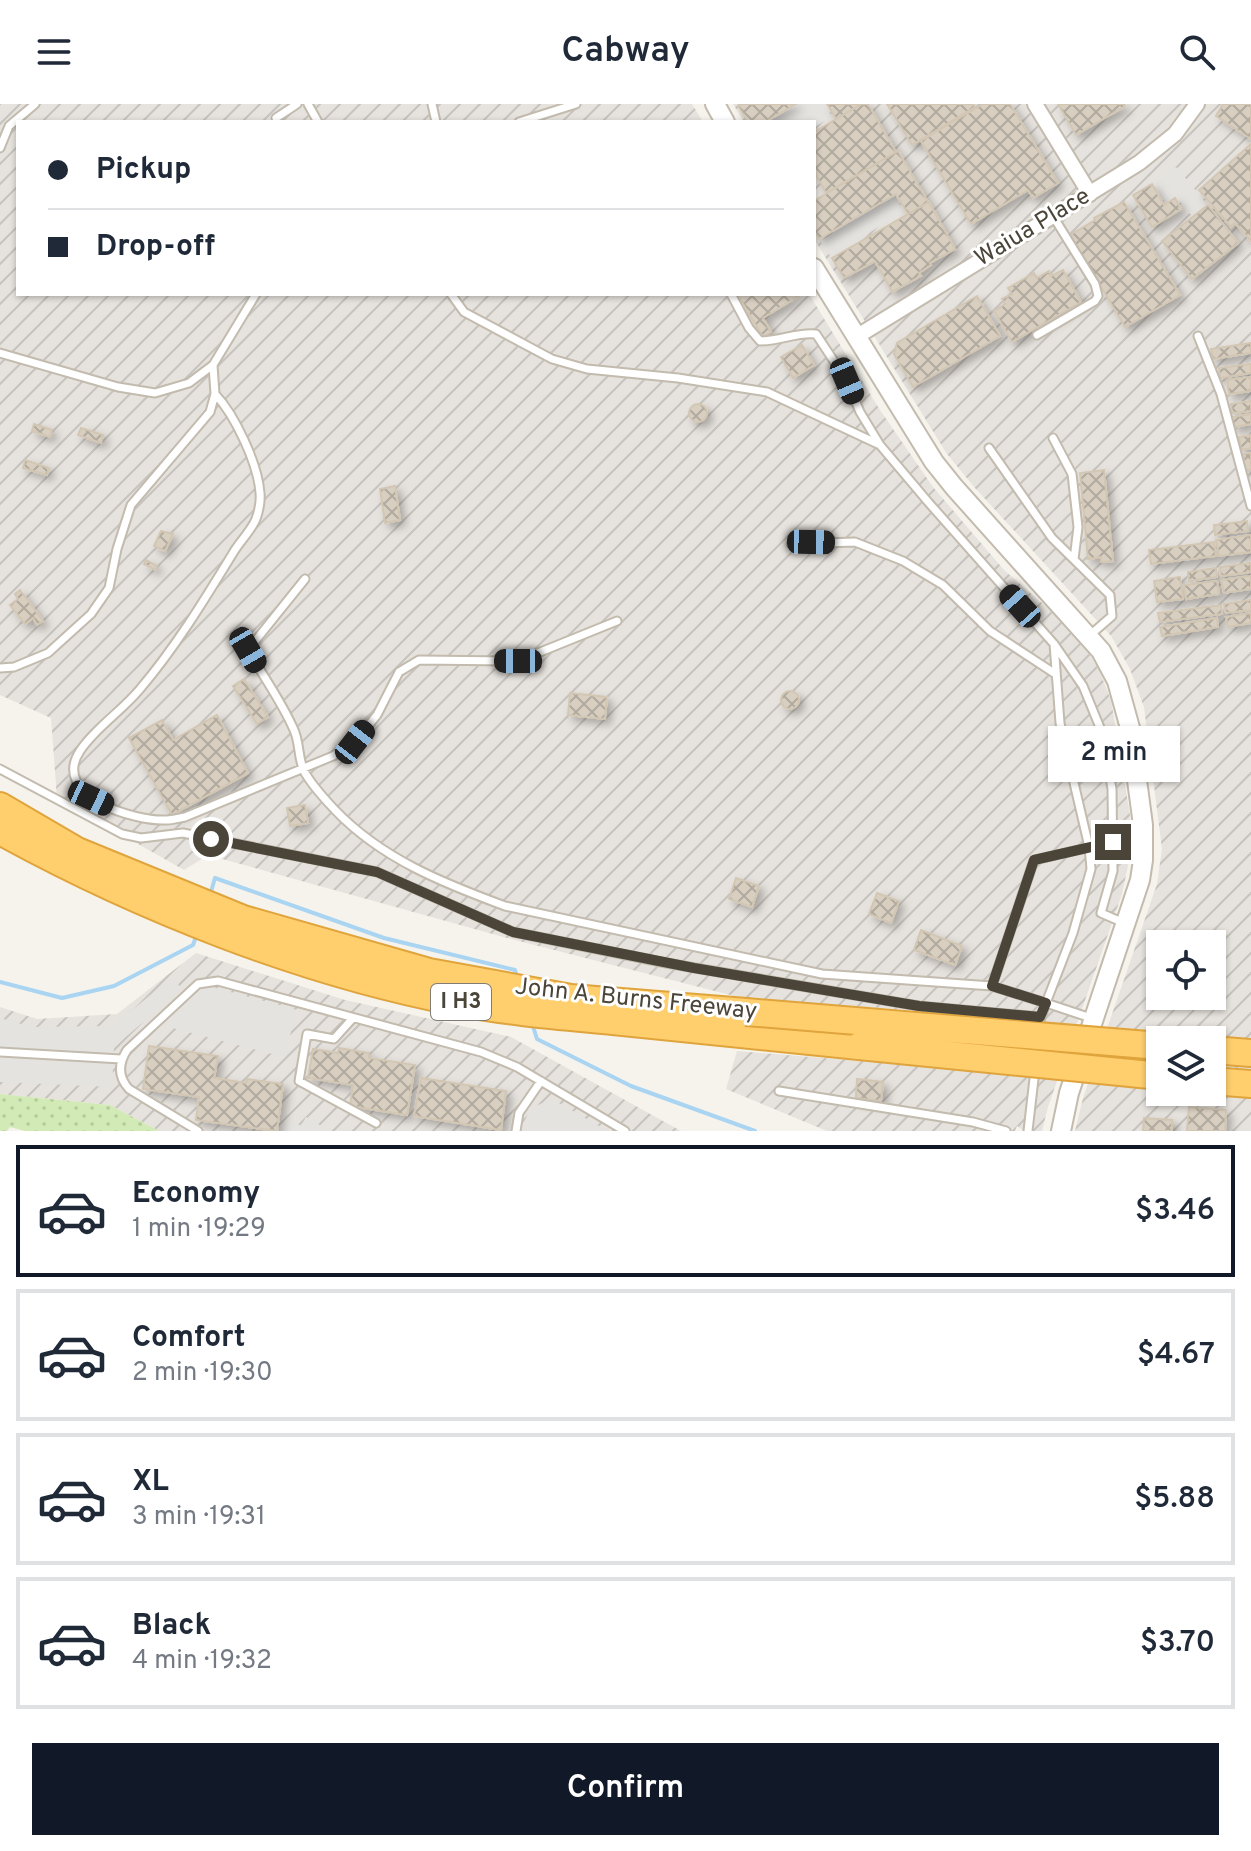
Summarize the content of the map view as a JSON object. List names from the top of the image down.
{
  "streets": {
    "highway": ["John A. Burns Freeway", "I H3"],
    "street": ["Waiua Place"]
  },
  "page": {
    "header": "Cabway",
    "banner": ["Pickup", "Drop-off"],
    "bubble": "2 min",
    "list": [
      {
        "name": "Economy",
        "note": "1 min · 19:29",
        "value": "$3.46"
      },
      {
        "name": "Comfort",
        "note": "2 min · 19:30",
        "value": "$4.67"
      },
      {
        "name": "XL",
        "note": "3 min · 19:31",
        "value": "$5.88"
      },
      {
        "name": "Black",
        "note": "4 min · 19:32",
        "value": "$3.70"
      }
    ],
    "buttons": "Confirm"
  }
}
